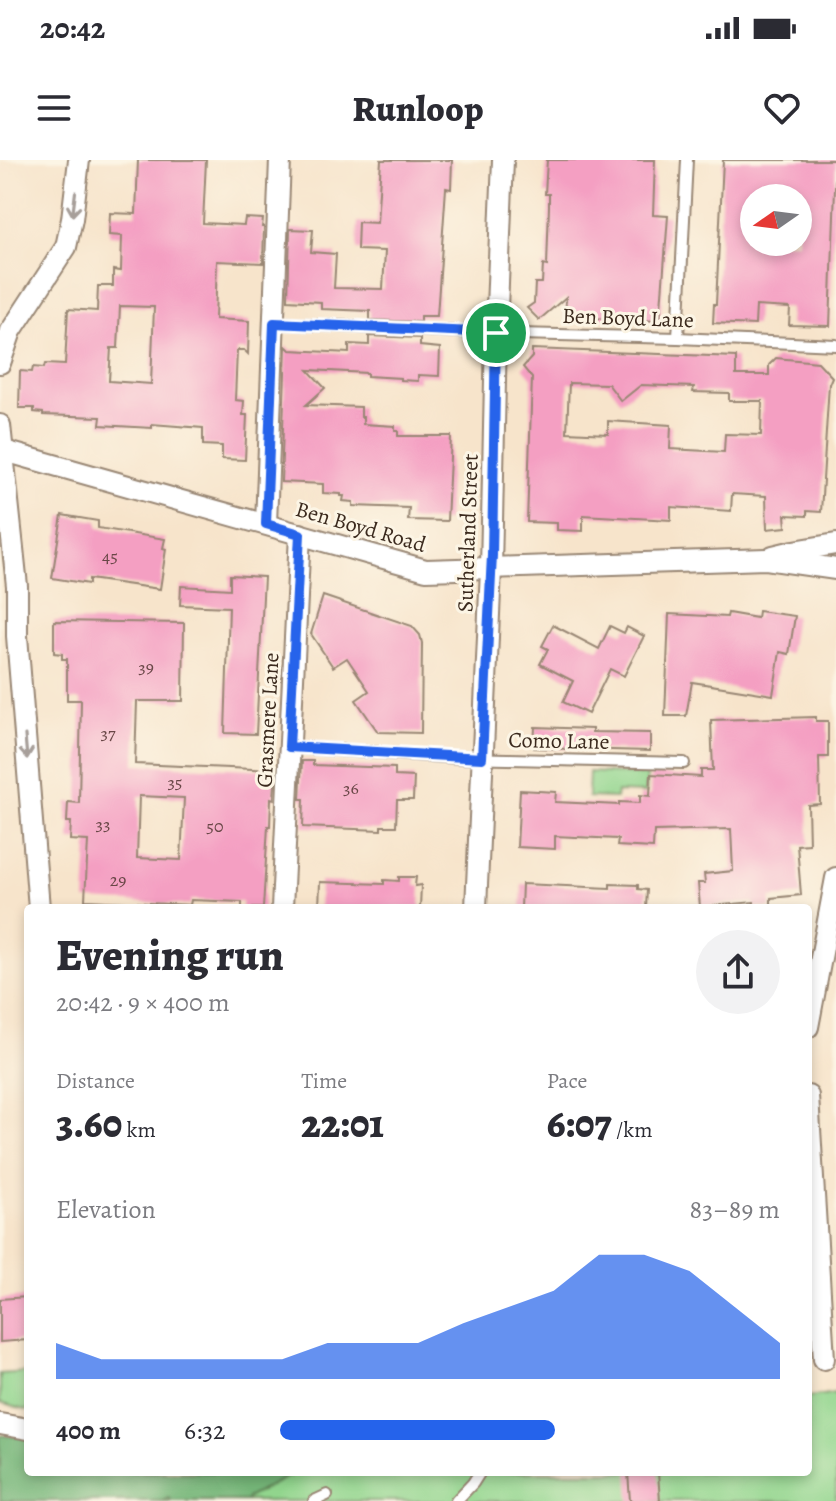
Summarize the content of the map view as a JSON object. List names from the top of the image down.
{
  "streets": {
    "street": ["Ben Boyd Road", "Sutherland Street", "Grasmere Lane"],
    "lane": ["Ben Boyd Lane", "Como Lane"]
  },
  "crossings": [
    ["Ben Boyd Lane", "Sutherland Street"],
    ["Ben Boyd Road", "Sutherland Street"],
    ["Ben Boyd Road", "Grasmere Lane"],
    ["Sutherland Street", "Como Lane"],
    ["Grasmere Lane", "Como Lane"]
  ],
  "house_numbers": [
    "45",
    "39",
    "37",
    "35",
    "36",
    "33",
    "50",
    "29"
  ],
  "north": "left",
  "page": {
    "status": "20:42",
    "header": "Runloop",
    "heading": ["Evening run", "20:42 · 9 × 400 m"],
    "stats": [
      ["Distance", "3.60 km"],
      ["Time", "22:01"],
      ["Pace", "6:07 /km"]
    ],
    "chart": ["Elevation", "83–89 m"],
    "list": [
      {
        "name": "400 m",
        "note": "6:32"
      }
    ]
  }
}
